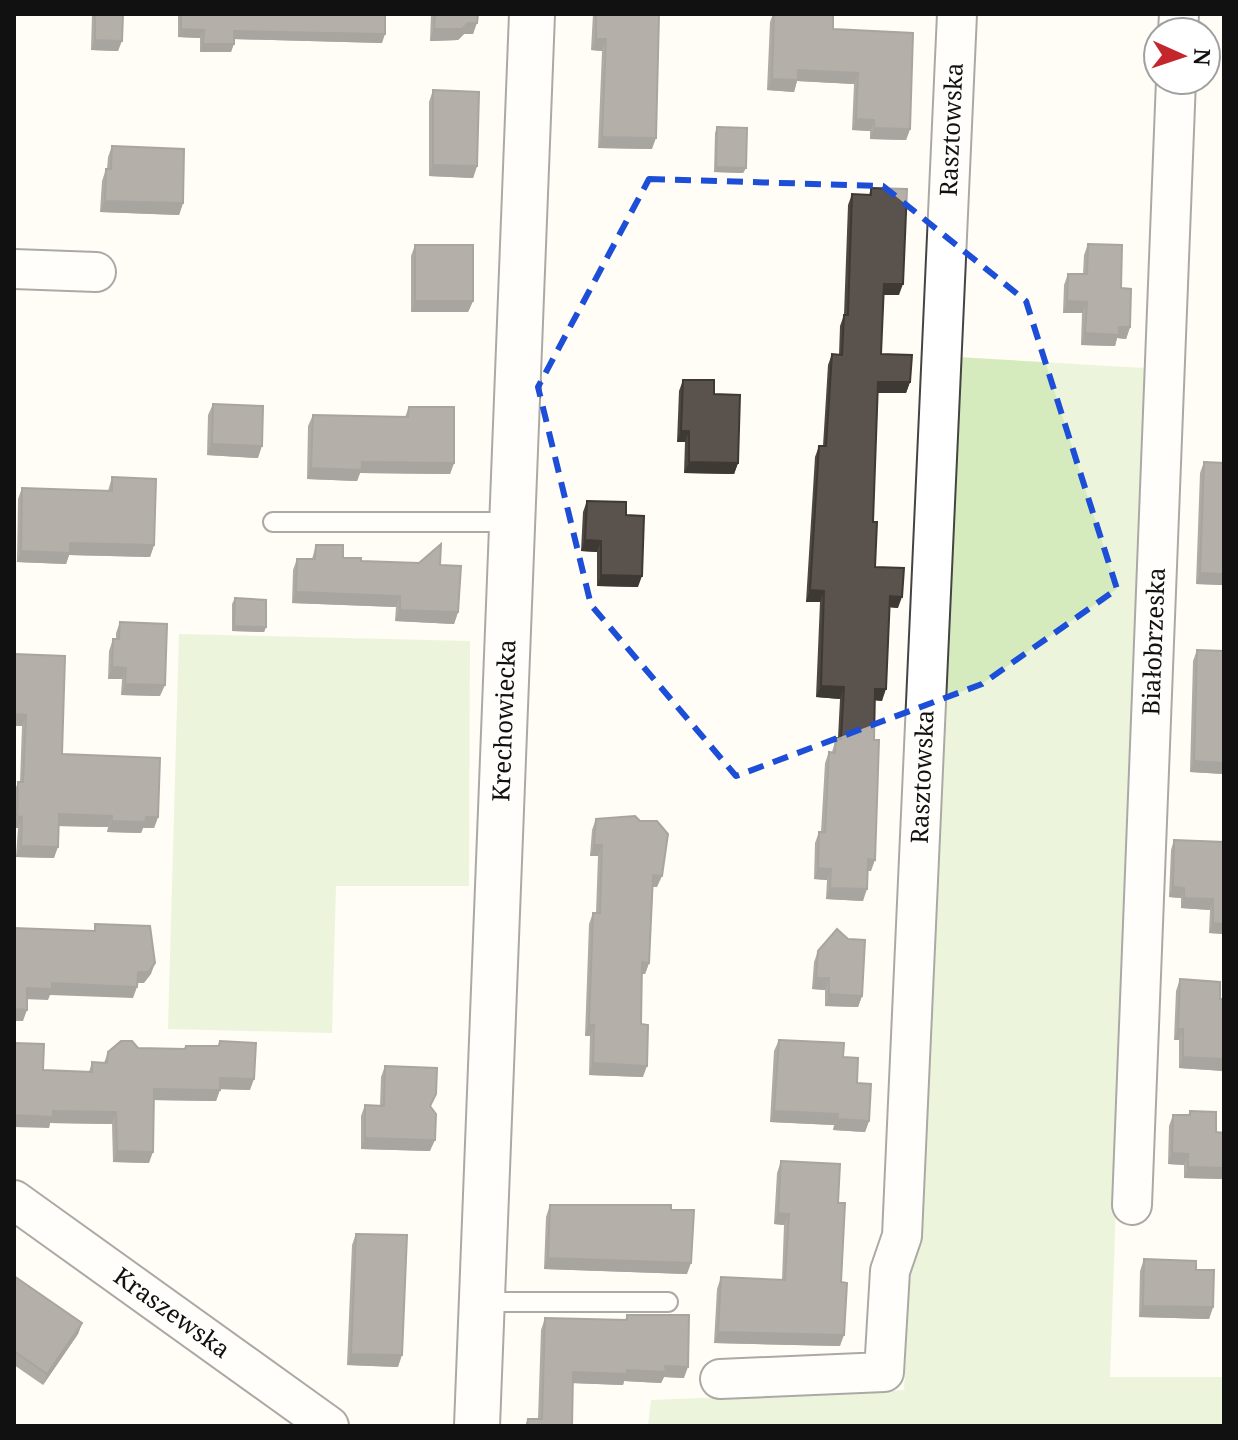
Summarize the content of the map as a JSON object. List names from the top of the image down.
{
  "streets": {
    "street": [
      "Rasztowska",
      "Białobrzeska",
      "Krechowiecka",
      "Kraszewska"
    ]
  },
  "north": "right"
}
